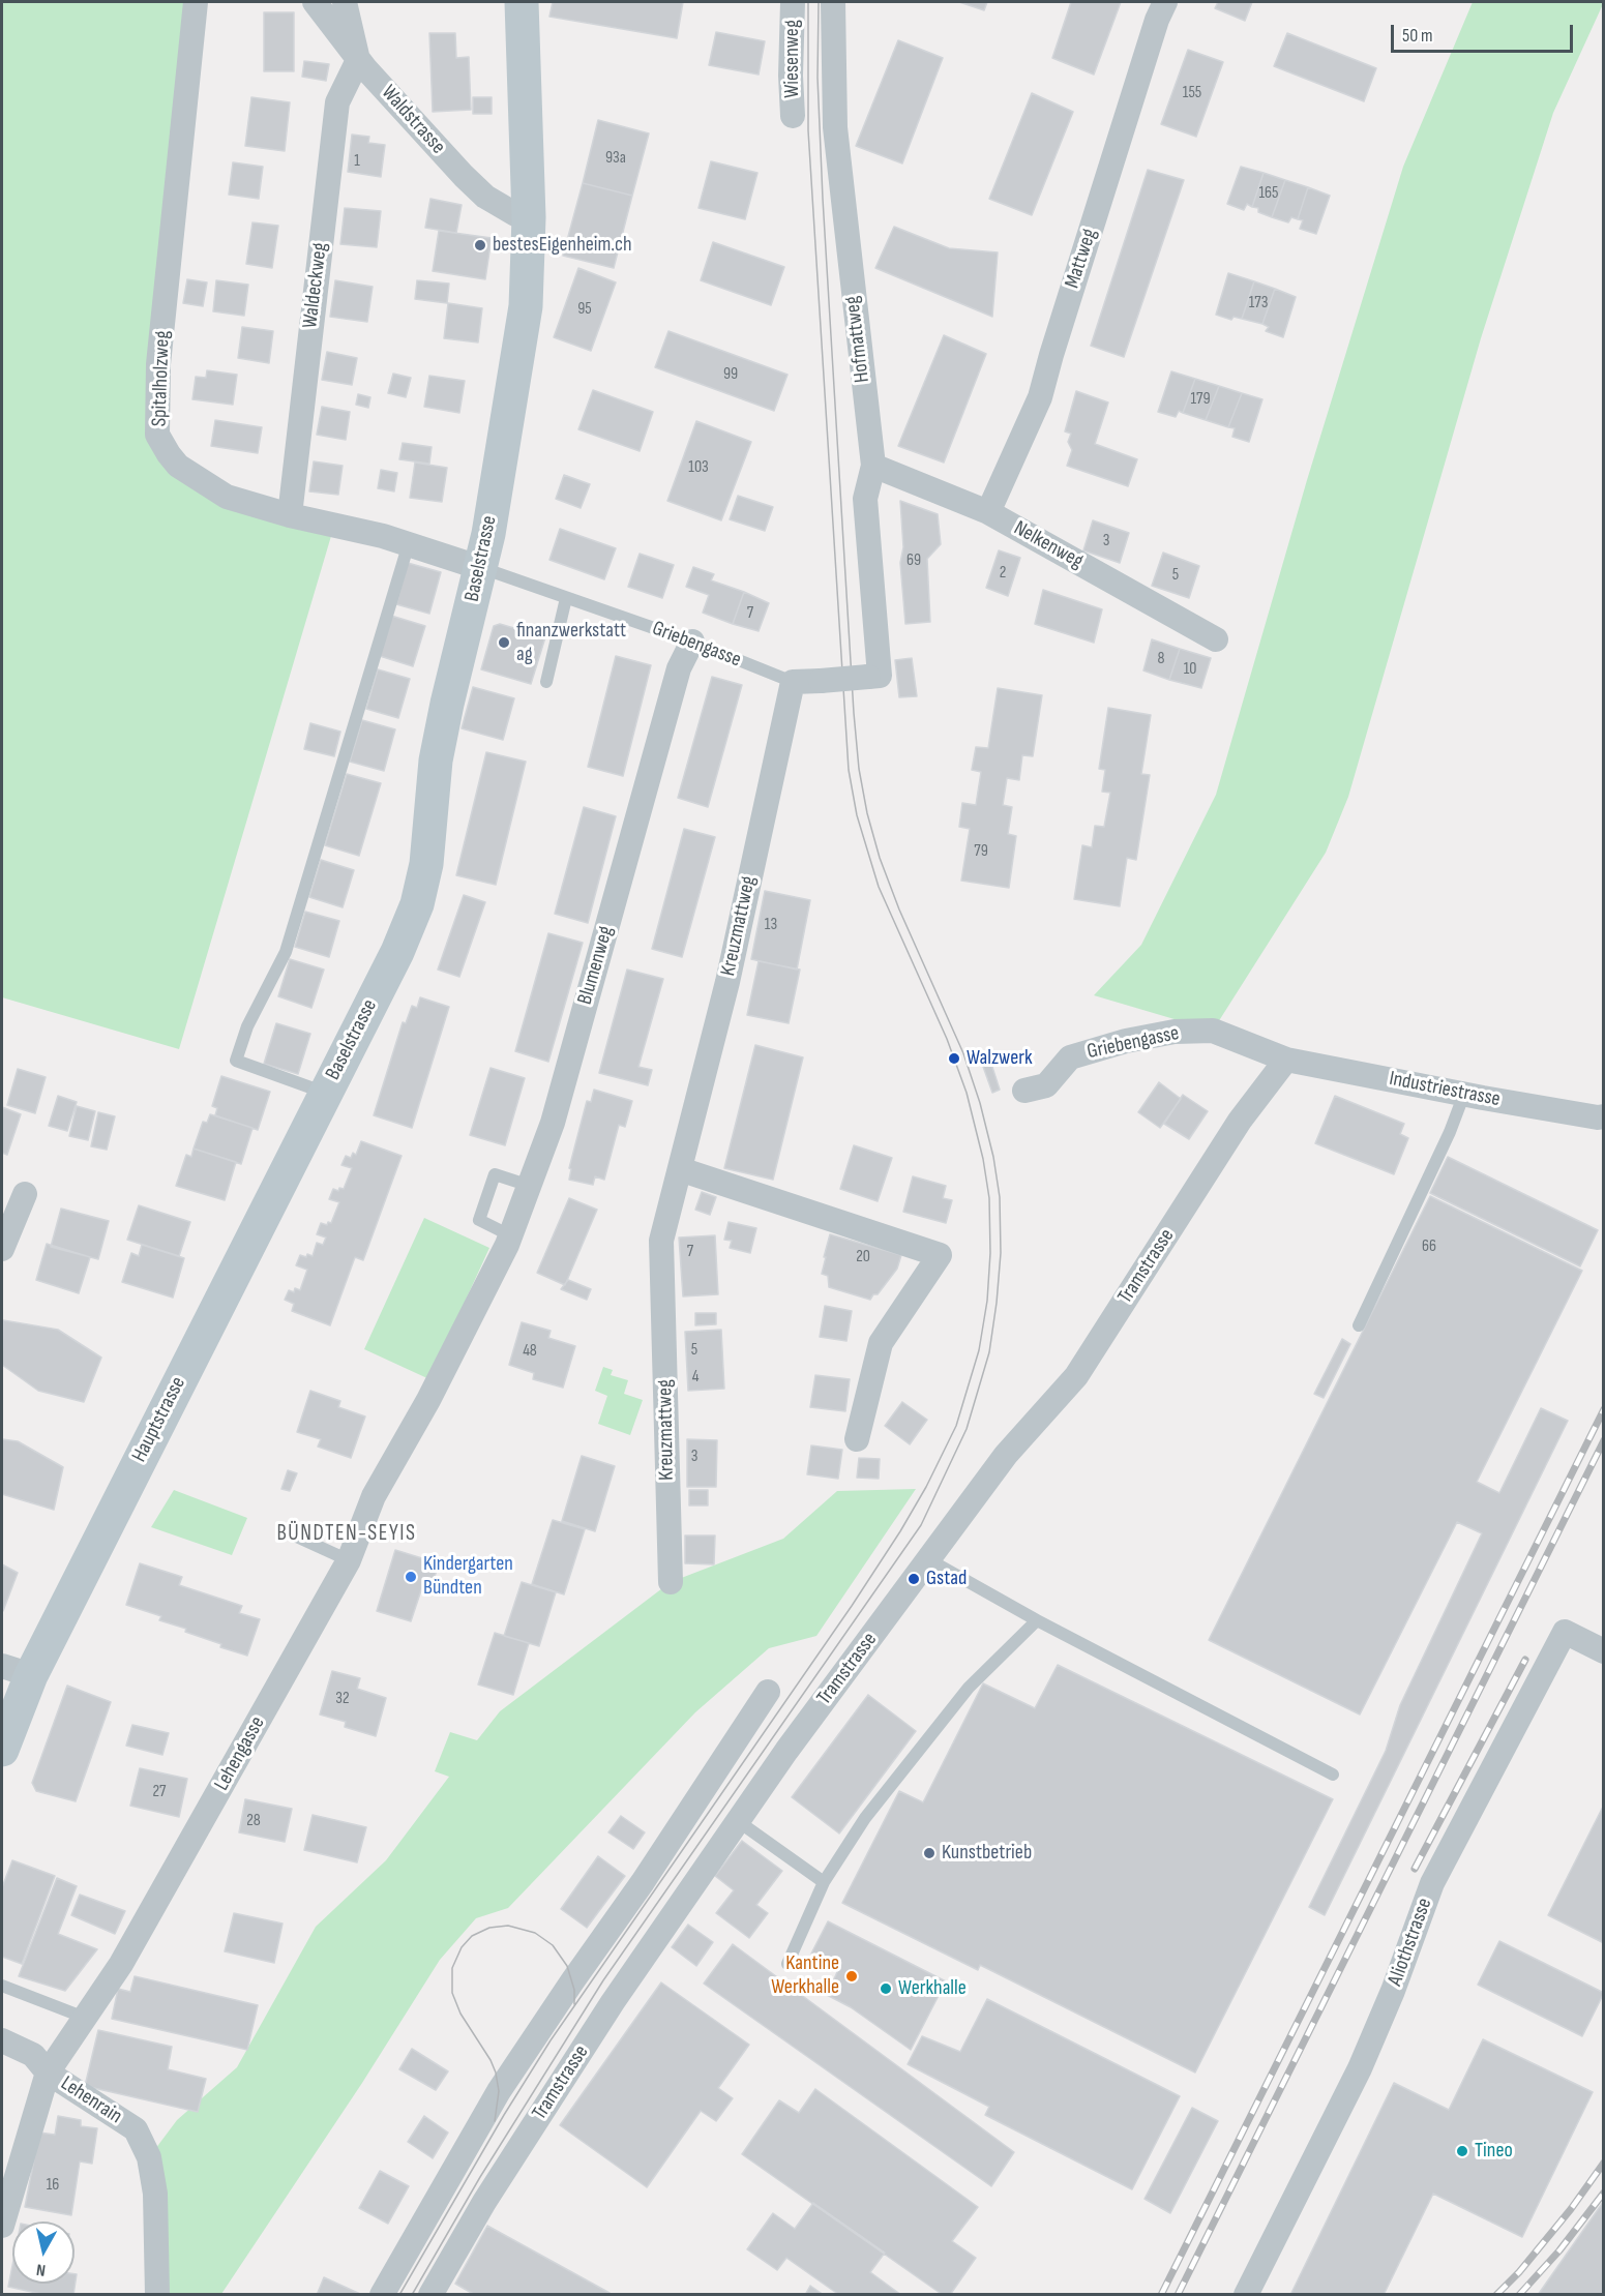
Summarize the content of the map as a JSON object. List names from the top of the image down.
{
  "streets": {
    "main road": ["Baselstrasse", "Hauptstrasse"],
    "street": [
      "Wiesenweg",
      "Waldstrasse",
      "Mattweg",
      "Waldeckweg",
      "Hofmattweg",
      "Spitalholzweg",
      "Nelkenweg",
      "Griebengasse",
      "Kreuzmattweg",
      "Blumenweg",
      "Industriestrasse",
      "Tramstrasse",
      "Lehengasse",
      "Aliothstrasse",
      "Lehenrain"
    ]
  },
  "crossings": [
    ["Waldstrasse", "Waldeckweg"],
    ["Waldstrasse", "Baselstrasse"],
    ["Mattweg", "Nelkenweg"],
    ["Waldeckweg", "Spitalholzweg"],
    ["Hofmattweg", "Nelkenweg"],
    ["Hofmattweg", "Griebengasse"],
    ["Spitalholzweg", "Baselstrasse"],
    ["Spitalholzweg", "Griebengasse"],
    ["Baselstrasse", "Griebengasse"],
    ["Baselstrasse", "Hauptstrasse"],
    ["Griebengasse", "Kreuzmattweg"],
    ["Griebengasse", "Blumenweg"],
    ["Griebengasse", "Industriestrasse"],
    ["Griebengasse", "Tramstrasse"],
    ["Blumenweg", "Lehengasse"],
    ["Industriestrasse", "Tramstrasse"],
    ["Lehengasse", "Lehenrain"]
  ],
  "districts": ["BÜNDTEN-SEYIS"],
  "places": [
    "bestesEigenheim.ch",
    "finanzwerkstatt ag",
    "Walzwerk",
    "Kindergarten Bündten",
    "Gstad",
    "Kunstbetrieb",
    "Kantine Werkhalle",
    "Werkhalle",
    "Tineo"
  ],
  "house_numbers": [
    "155",
    "93a",
    "1",
    "165",
    "173",
    "95",
    "99",
    "179",
    "103",
    "3",
    "69",
    "2",
    "5",
    "7",
    "8",
    "10",
    "79",
    "13",
    "66",
    "7",
    "20",
    "5",
    "48",
    "4",
    "3",
    "32",
    "27",
    "28",
    "16"
  ],
  "scale_bar": "50 m",
  "north": "bottom"
}
